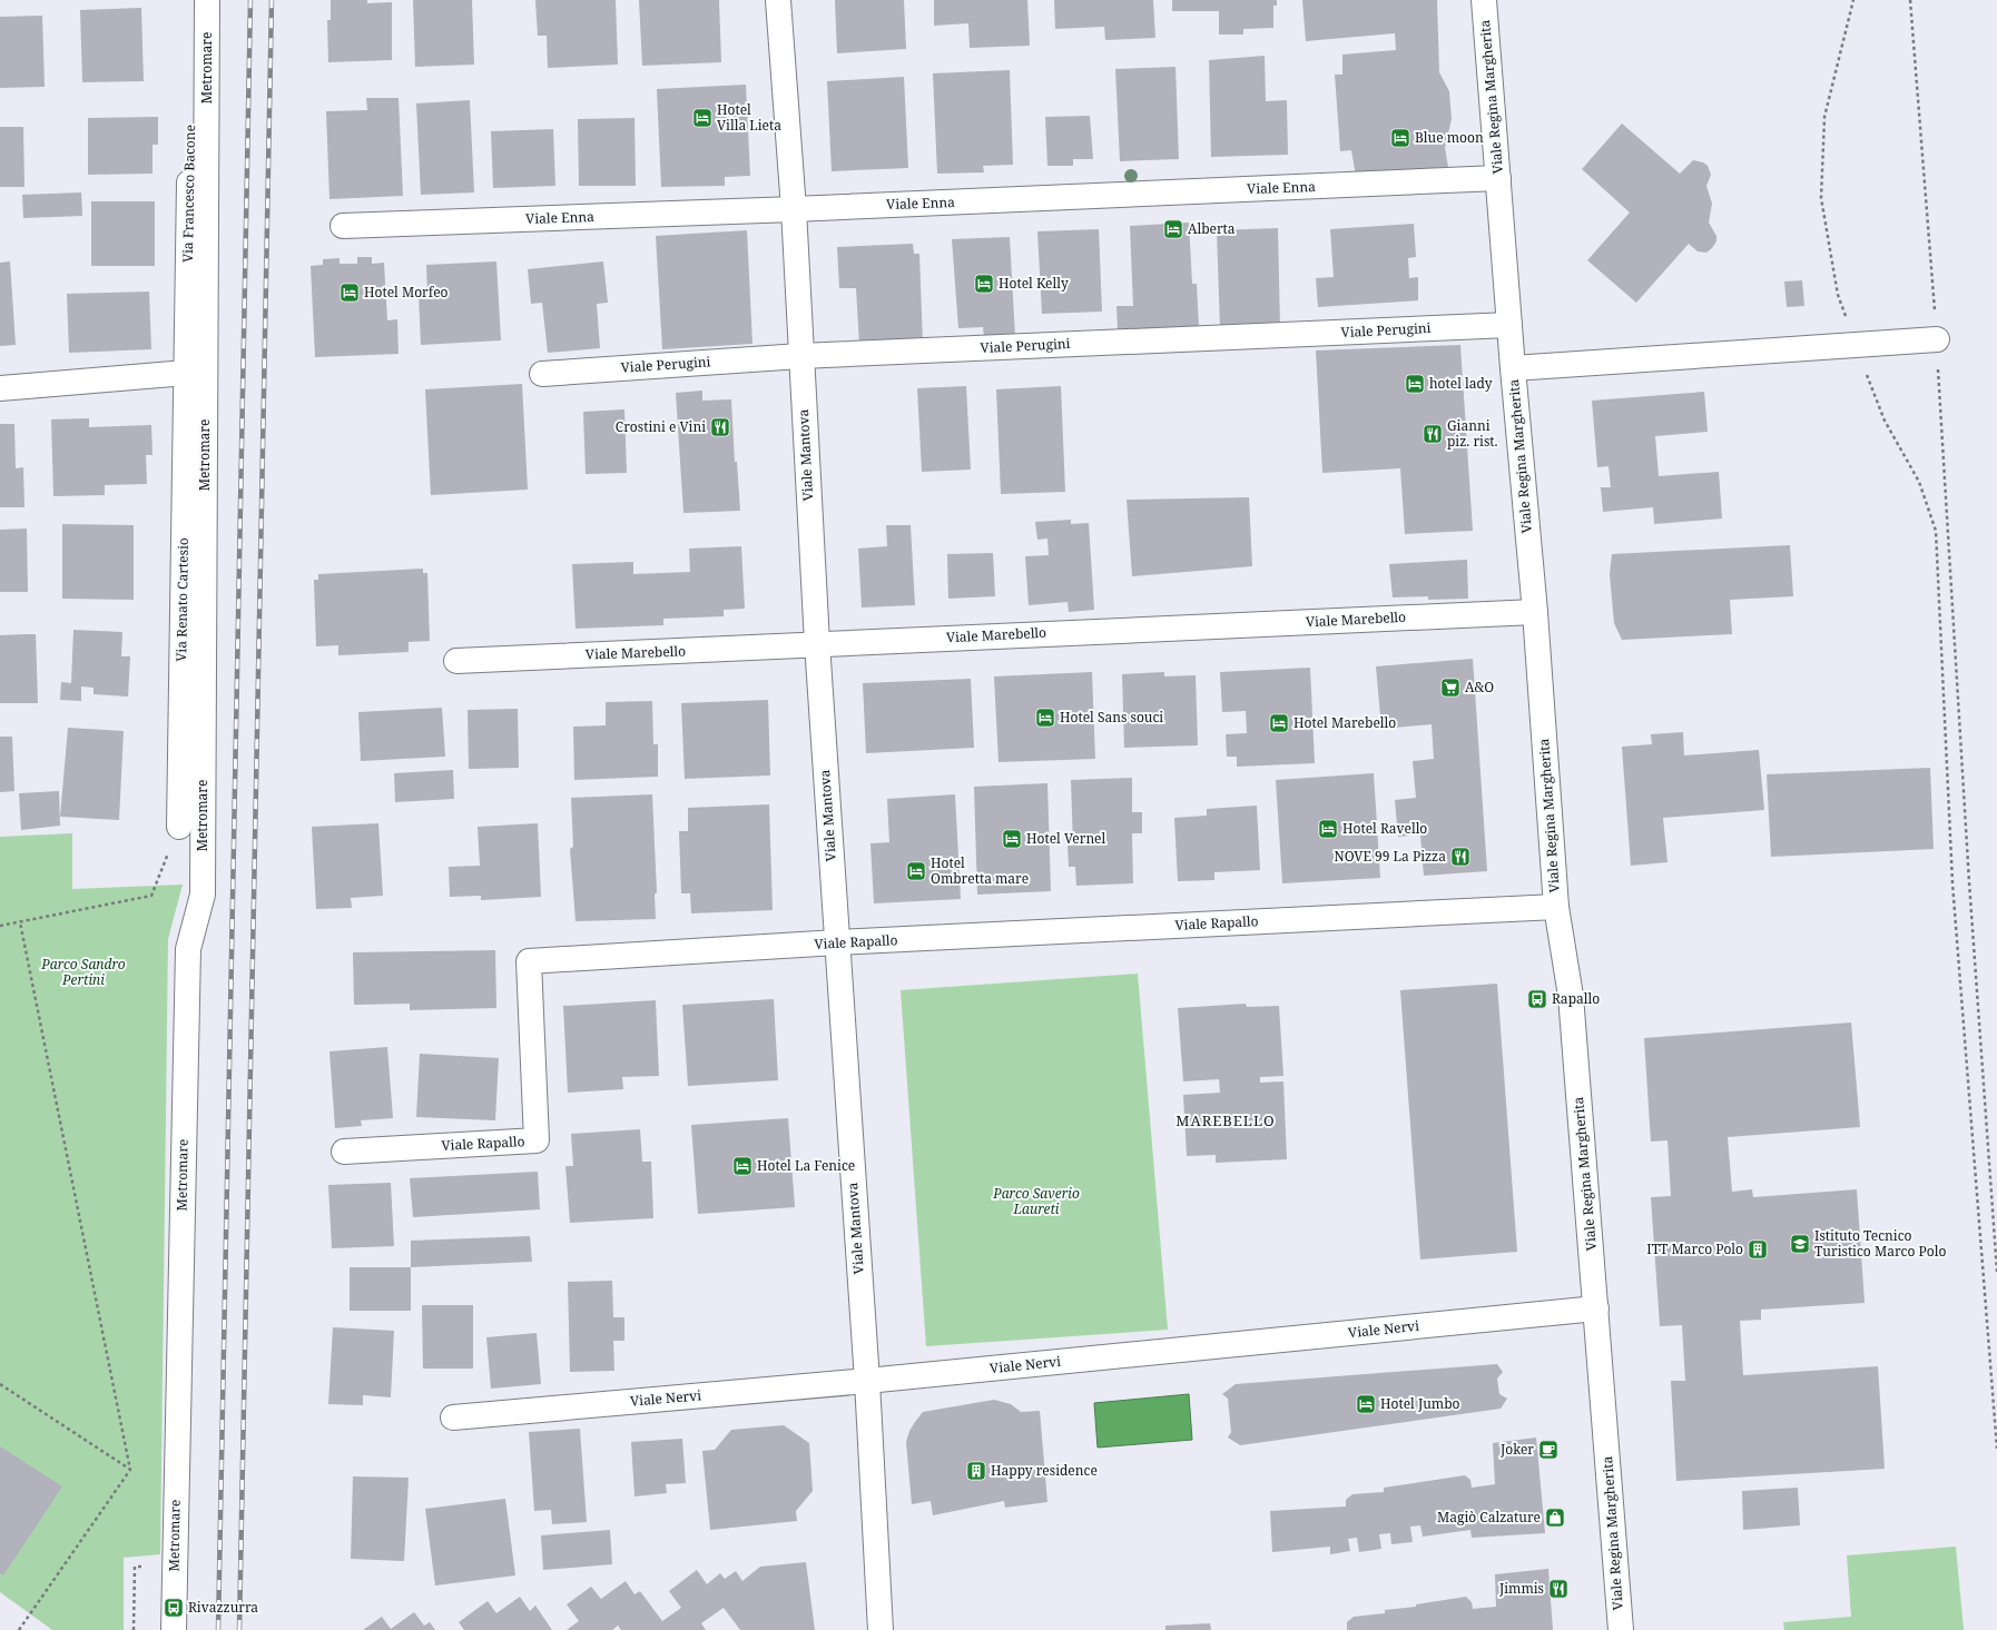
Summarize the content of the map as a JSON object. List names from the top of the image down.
{
  "streets": {
    "street": [
      "Metromare",
      "Viale Regina Margherita",
      "Viale Enna",
      "Via Francesco Bacone",
      "Viale Perugini",
      "Viale Mantova",
      "Via Renato Cartesio",
      "Viale Marebello",
      "Viale Rapallo",
      "Viale Nervi"
    ]
  },
  "crossings": [
    ["Metromare", "Via Francesco Bacone"],
    ["Viale Regina Margherita", "Viale Enna"],
    ["Viale Regina Margherita", "Viale Perugini"],
    ["Viale Regina Margherita", "Viale Marebello"],
    ["Viale Regina Margherita", "Viale Rapallo"],
    ["Viale Regina Margherita", "Viale Nervi"],
    ["Viale Enna", "Viale Mantova"],
    ["Via Francesco Bacone", "Via Renato Cartesio"],
    ["Viale Perugini", "Viale Mantova"],
    ["Viale Mantova", "Viale Marebello"],
    ["Viale Mantova", "Viale Rapallo"],
    ["Viale Mantova", "Viale Nervi"]
  ],
  "districts": ["MAREBELLO"],
  "parks": ["Parco Sandro Pertini", "Parco Saverio Laureti"],
  "places": {
    "hotel": [
      "Hotel Villa Lieta",
      "Blue moon",
      "Alberta",
      "Hotel Kelly",
      "Hotel Morfeo",
      "hotel lady",
      "Hotel Sans souci",
      "Hotel Marebello",
      "Hotel Ravello",
      "Hotel Vernel",
      "Hotel Ombretta mare",
      "Hotel La Fenice",
      "Hotel Jumbo"
    ],
    "restaurant": [
      "Crostini e Vini",
      "Gianni piz. rist.",
      "NOVE 99 La Pizza",
      "Jimmis"
    ],
    "supermarket": ["A&O"],
    "bus stop": ["Rapallo", "Rivazzurra"],
    "school or university": ["Istituto Tecnico Turistico Marco Polo"],
    "building": ["ITT Marco Polo", "Happy residence"],
    "cafe": ["Joker"],
    "shop": ["Magiò Calzature"]
  }
}
